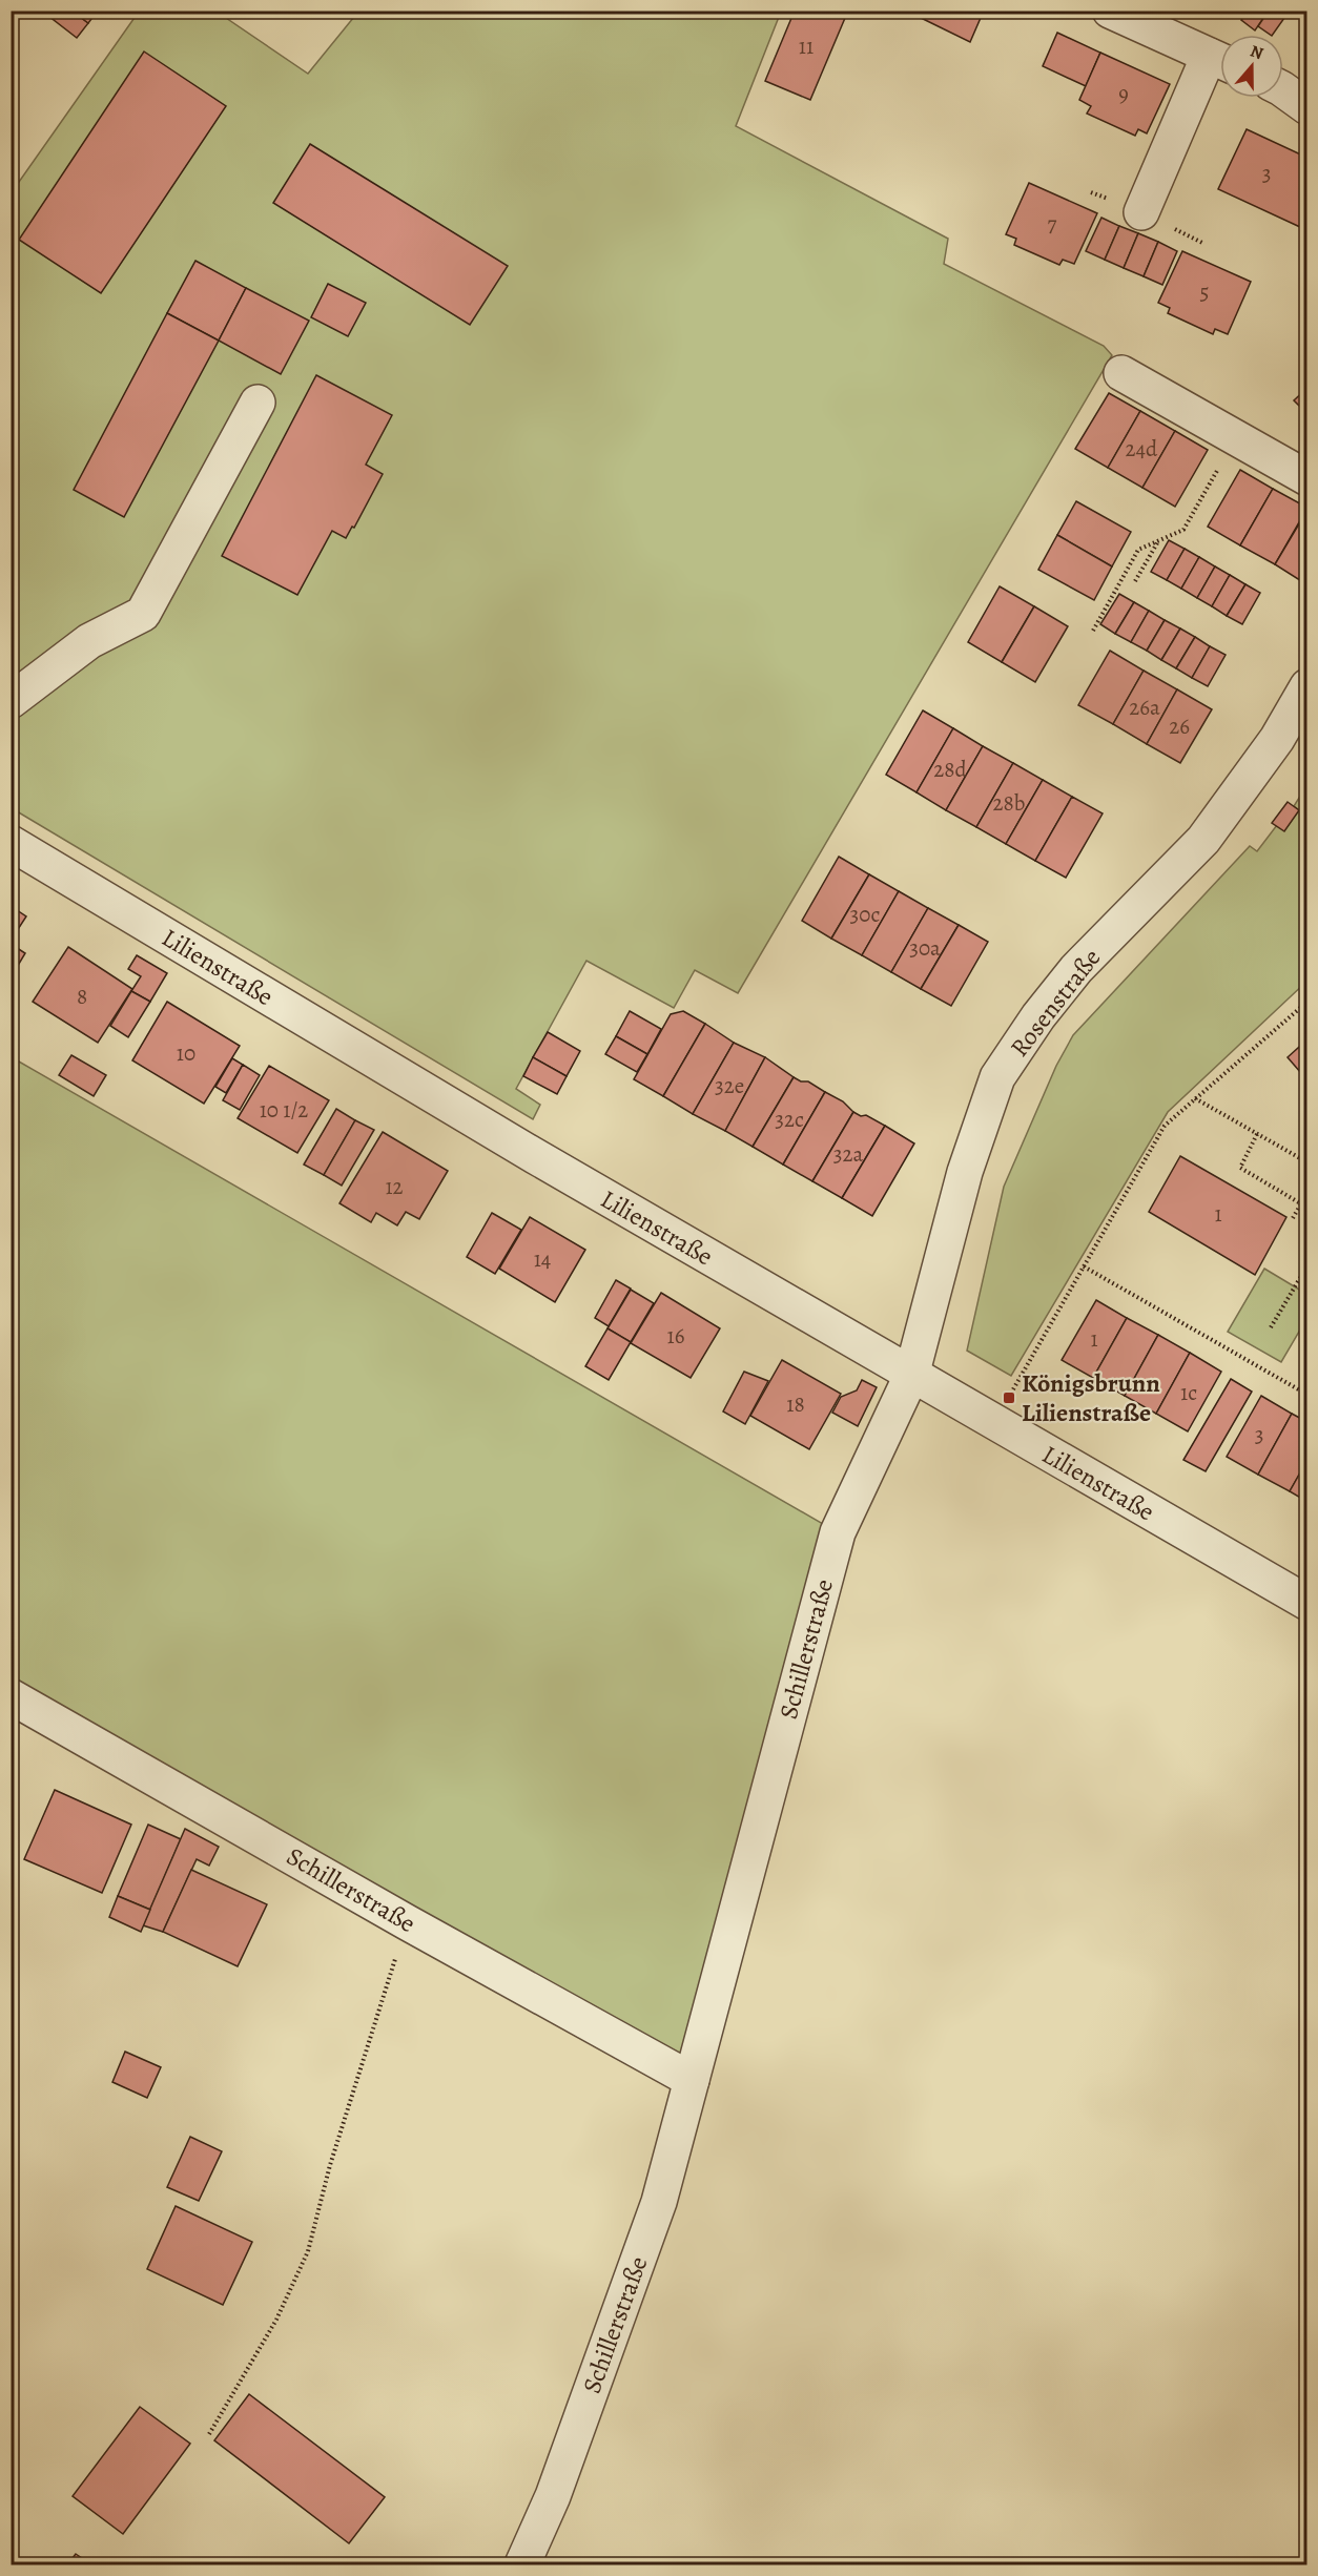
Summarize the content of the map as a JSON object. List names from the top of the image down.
{
  "streets": {
    "street": ["Lilienstraße", "Rosenstraße", "Schillerstraße"]
  },
  "crossings": [
    ["Lilienstraße", "Rosenstraße"],
    ["Lilienstraße", "Schillerstraße"],
    ["Rosenstraße", "Schillerstraße"]
  ],
  "places": {
    "transit": ["Königsbrunn Lilienstraße"]
  },
  "house_numbers": [
    "11",
    "9",
    "3",
    "7",
    "5",
    "24d",
    "26a",
    "26",
    "28d",
    "28b",
    "30c",
    "30a",
    "8",
    "10",
    "32e",
    "10 1/2",
    "32c",
    "32a",
    "12",
    "1",
    "14",
    "16",
    "1",
    "1c",
    "18",
    "3"
  ],
  "north": "top"
}
